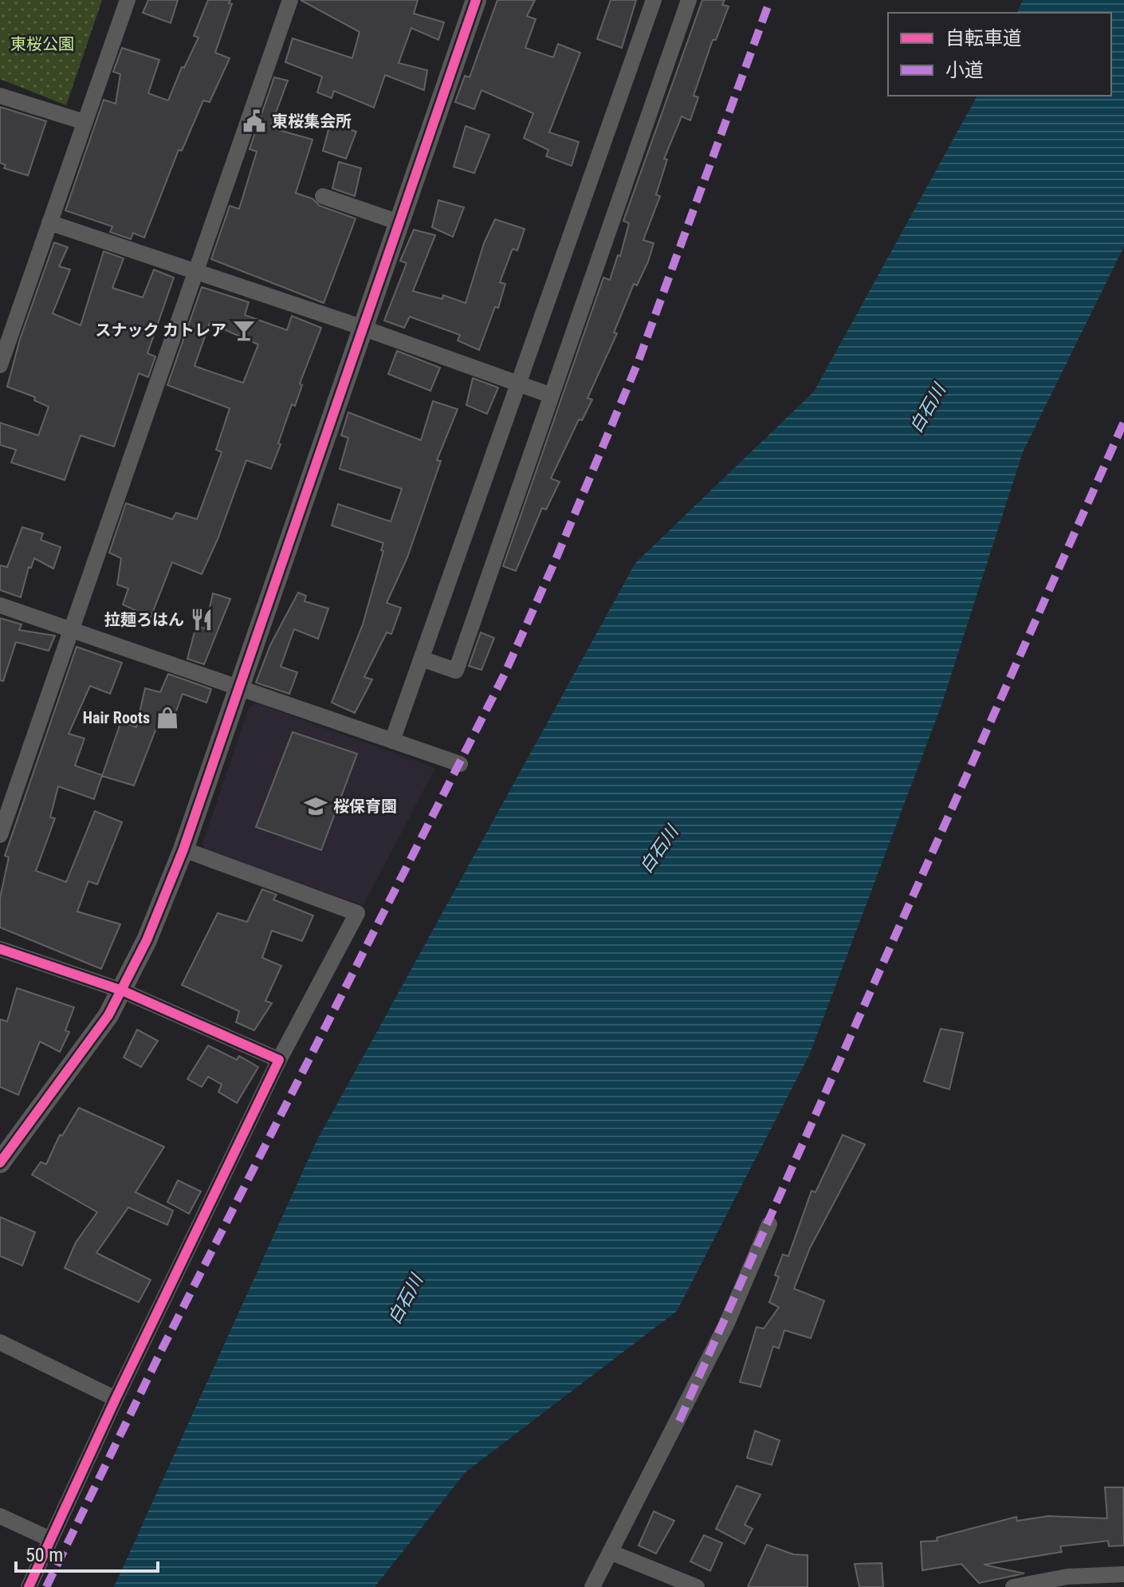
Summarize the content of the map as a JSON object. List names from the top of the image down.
{
  "water": ["白石川"],
  "parks": ["東桜公園"],
  "places": {
    "public building": ["東桜集会所"],
    "bar": ["スナック カトレア"],
    "restaurant": ["拉麺ろはん"],
    "shop": ["Hair Roots"],
    "school or university": ["桜保育園"]
  },
  "legend": ["自転車道", "小道"],
  "scale_bar": "50 m"
}
